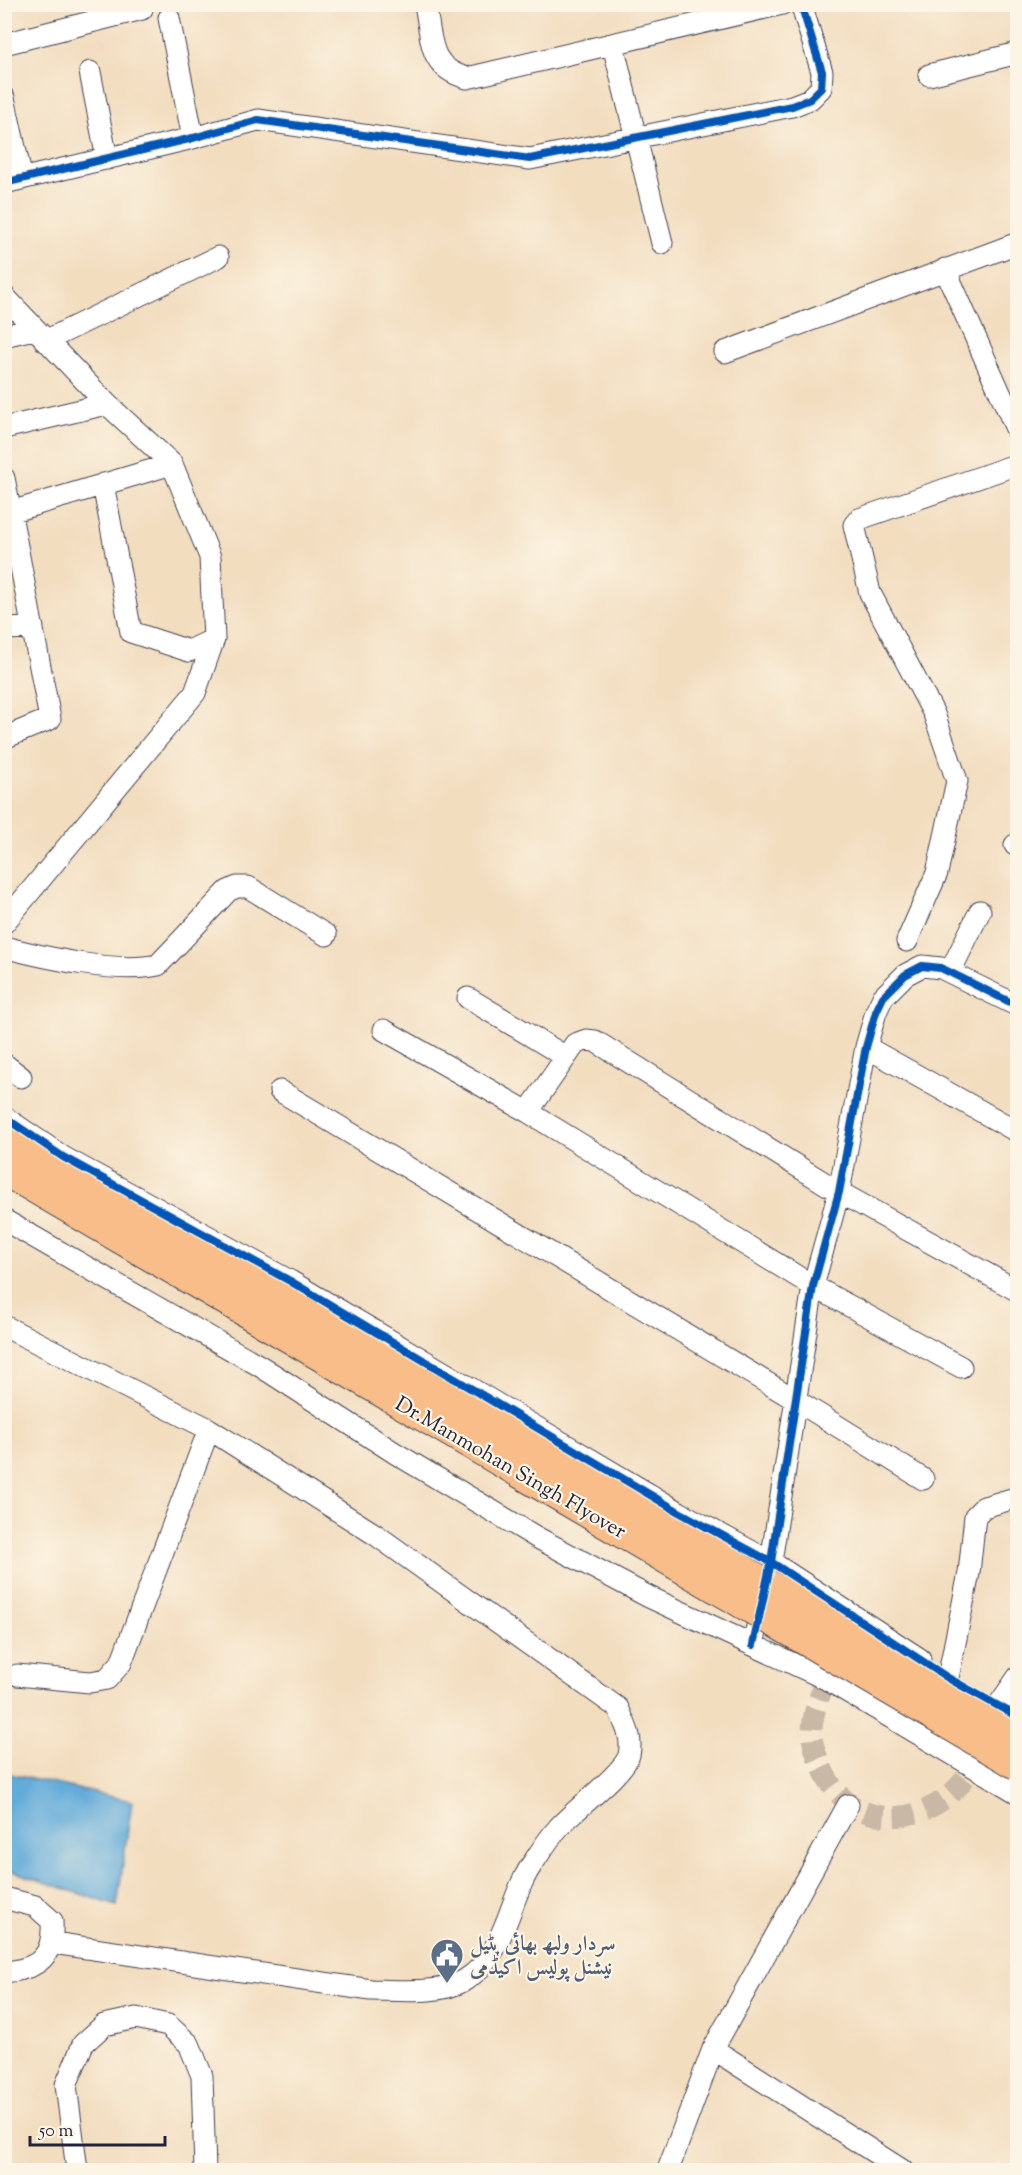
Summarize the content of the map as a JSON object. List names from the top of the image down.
{
  "streets": {
    "highway": ["Dr.Manmohan Singh Flyover"]
  },
  "places": {
    "public building": ["سردار ولبھ بھائی پٹیل نیشنل پولیس اکیڈمی"]
  },
  "scale_bar": "50 m"
}
